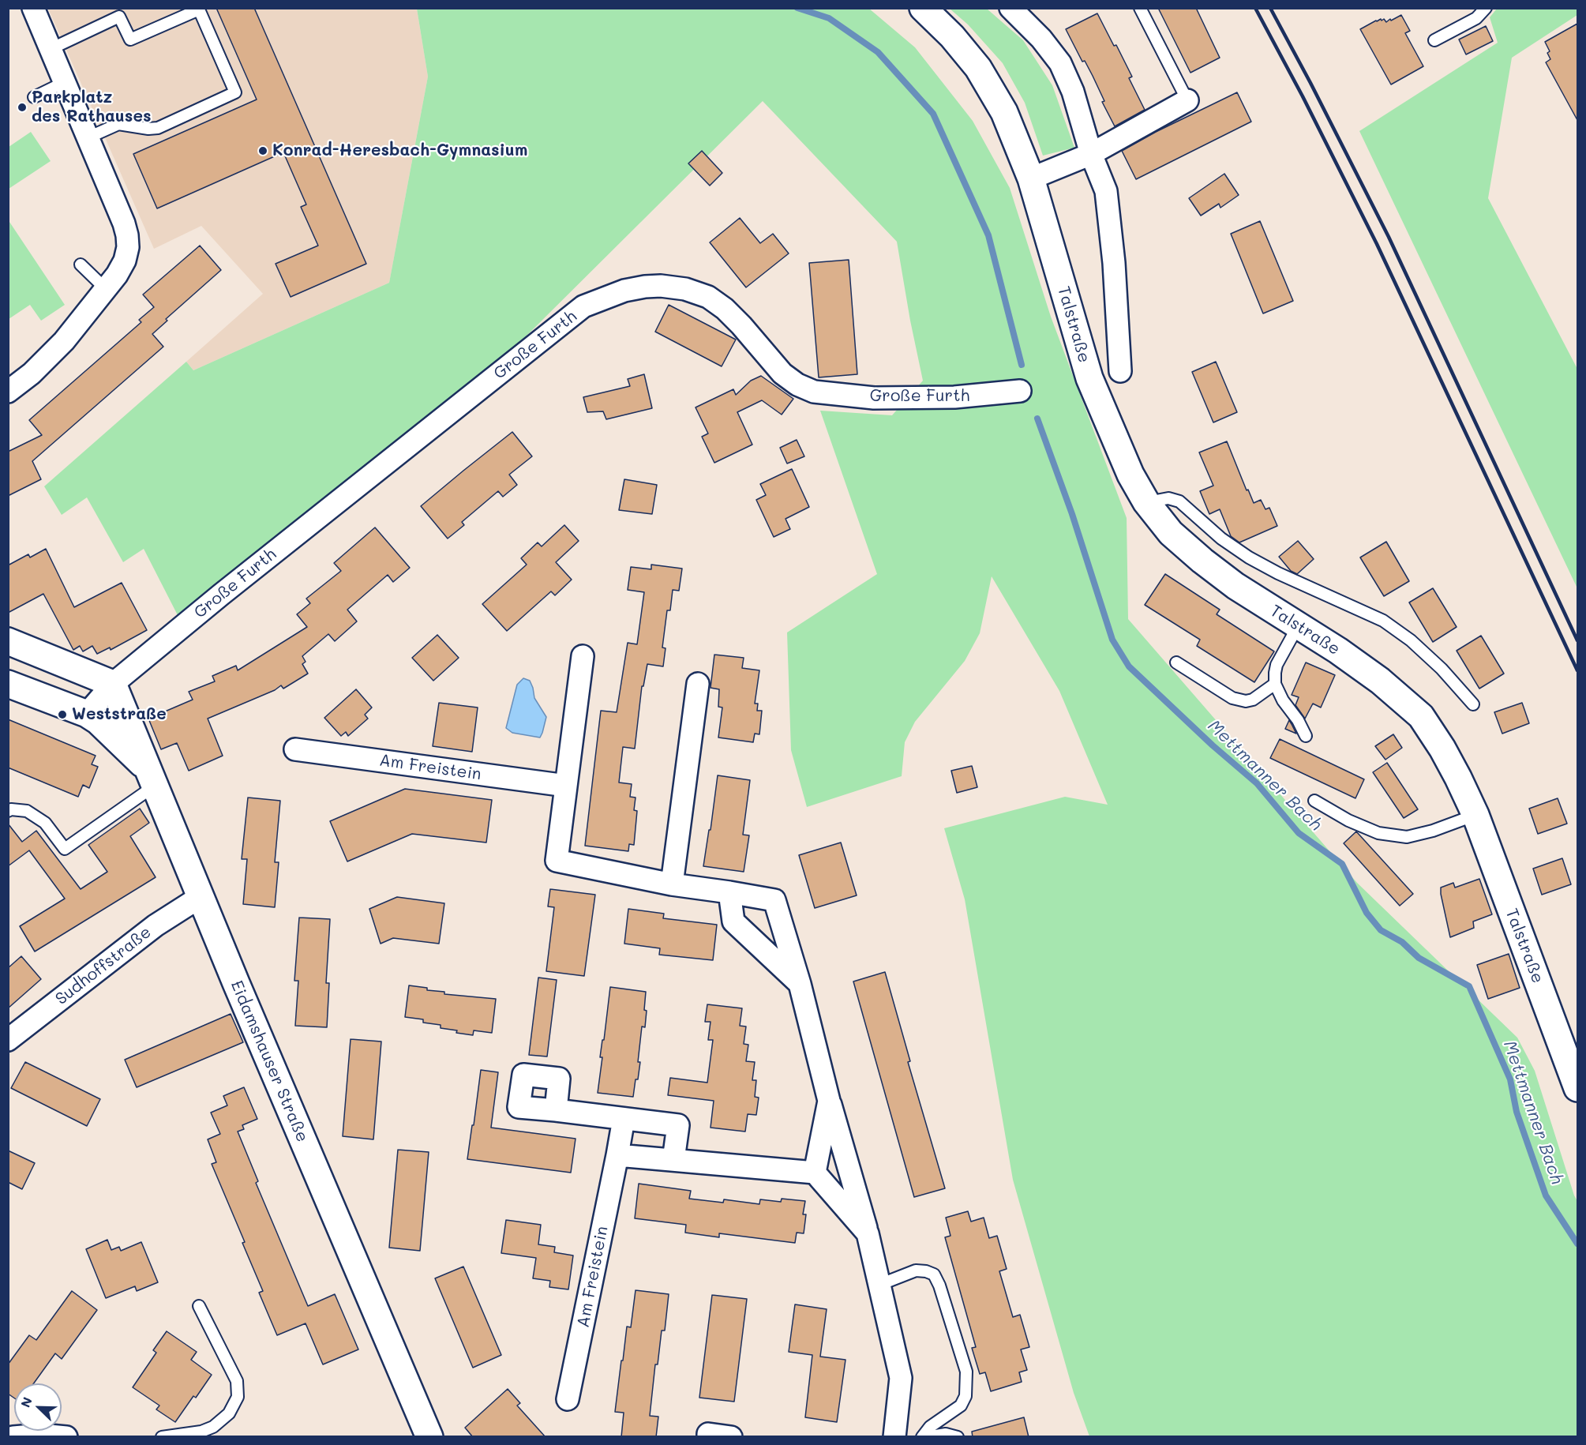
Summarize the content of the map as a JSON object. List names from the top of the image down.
{
  "streets": {
    "main road": ["Talstraße", "Eidamshauser Straße"],
    "street": ["Große Furth", "Am Freistein", "Sudhoffstraße"]
  },
  "crossings": [
    ["Große Furth", "Eidamshauser Straße"],
    ["Sudhoffstraße", "Eidamshauser Straße"]
  ],
  "water": ["Mettmanner Bach"],
  "places": ["Parkplatz des Rathauses", "Konrad-Heresbach-Gymnasium", "Weststraße"],
  "north": "top left"
}
